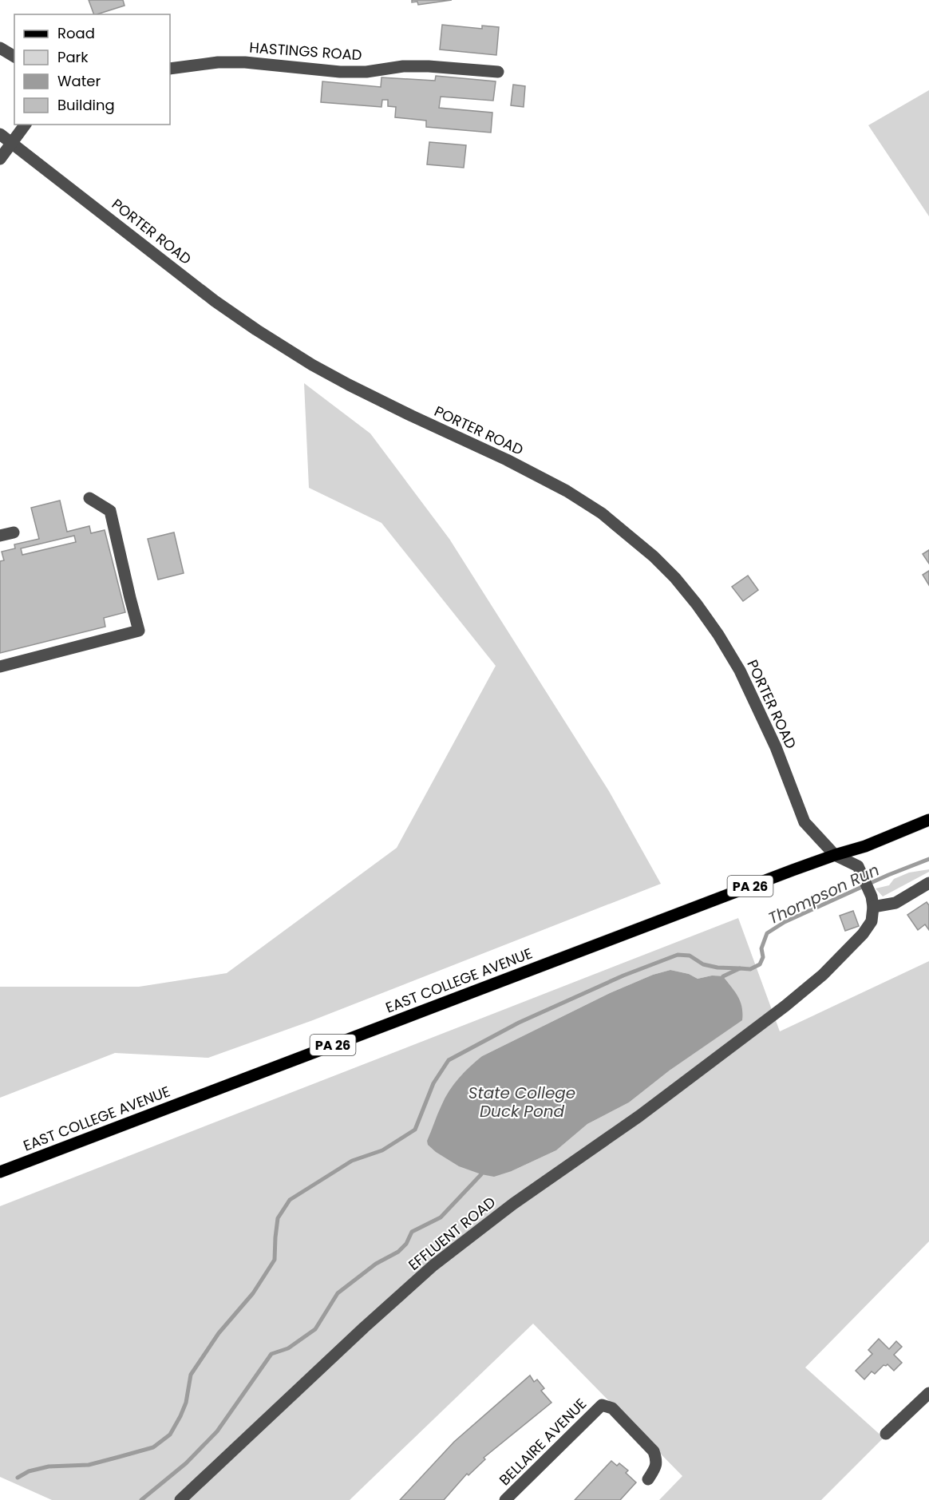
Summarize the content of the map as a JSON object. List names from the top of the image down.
{
  "streets": {
    "main road": ["PA 26", "EAST COLLEGE AVENUE"],
    "street": [
      "HASTINGS ROAD",
      "PORTER ROAD",
      "EFFLUENT ROAD",
      "BELLAIRE AVENUE"
    ]
  },
  "crossings": [
    ["PORTER ROAD", "EAST COLLEGE AVENUE"]
  ],
  "water": ["Thompson Run", "State College Duck Pond"],
  "legend": [
    "Road",
    "Park",
    "Water",
    "Building"
  ]
}
